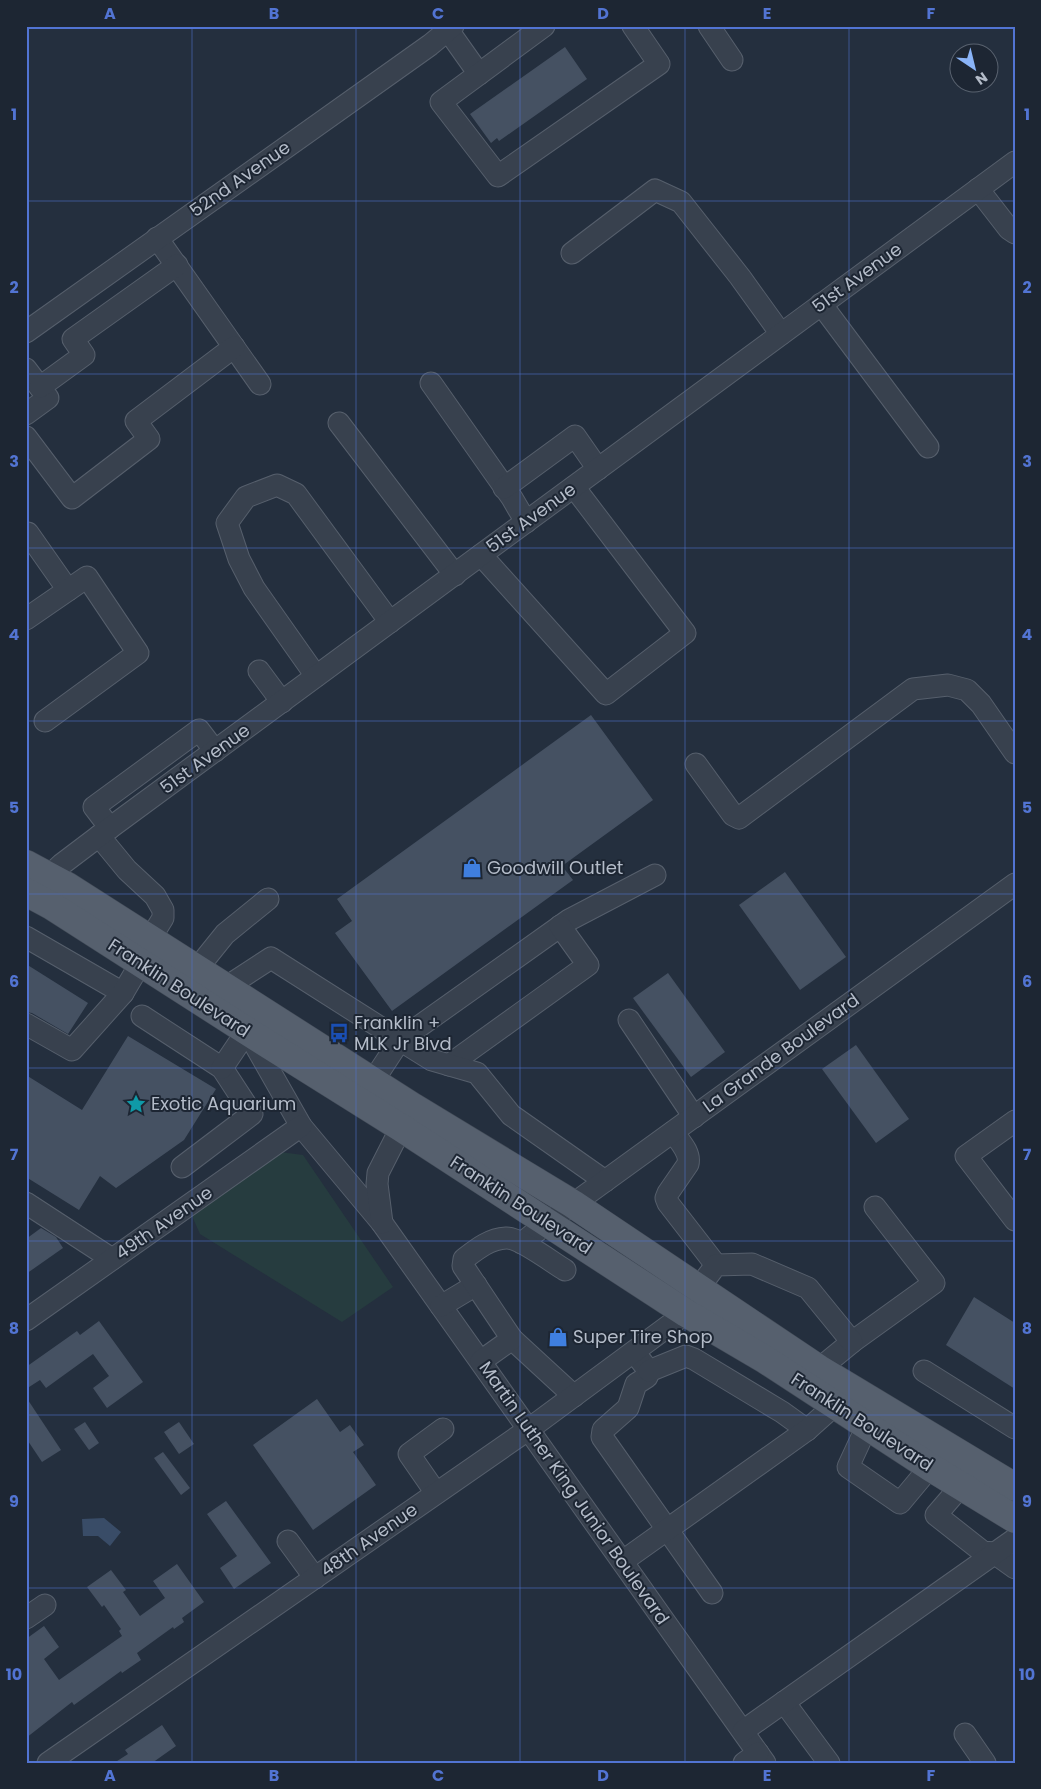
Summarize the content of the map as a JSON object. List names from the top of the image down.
{
  "streets": {
    "main road": ["Franklin Boulevard"],
    "street": [
      "52nd Avenue",
      "51st Avenue",
      "La Grande Boulevard",
      "49th Avenue",
      "Martin Luther King Junior Boulevard",
      "48th Avenue"
    ]
  },
  "crossings": [
    ["51st Avenue", "Franklin Boulevard"],
    ["Franklin Boulevard", "La Grande Boulevard"],
    ["Franklin Boulevard", "Martin Luther King Junior Boulevard"],
    ["Franklin Boulevard", "48th Avenue"],
    ["49th Avenue", "Martin Luther King Junior Boulevard"],
    ["Martin Luther King Junior Boulevard", "48th Avenue"]
  ],
  "places": {
    "shop": ["Goodwill Outlet", "Super Tire Shop"],
    "bus stop": ["Franklin + MLK Jr Blvd"],
    "place": ["Exotic Aquarium"]
  },
  "north": "bottom right",
  "grid": {
    "columns": [
      "A",
      "B",
      "C",
      "D",
      "E",
      "F"
    ],
    "rows": [
      "1",
      "2",
      "3",
      "4",
      "5",
      "6",
      "7",
      "8",
      "9",
      "10"
    ]
  }
}
